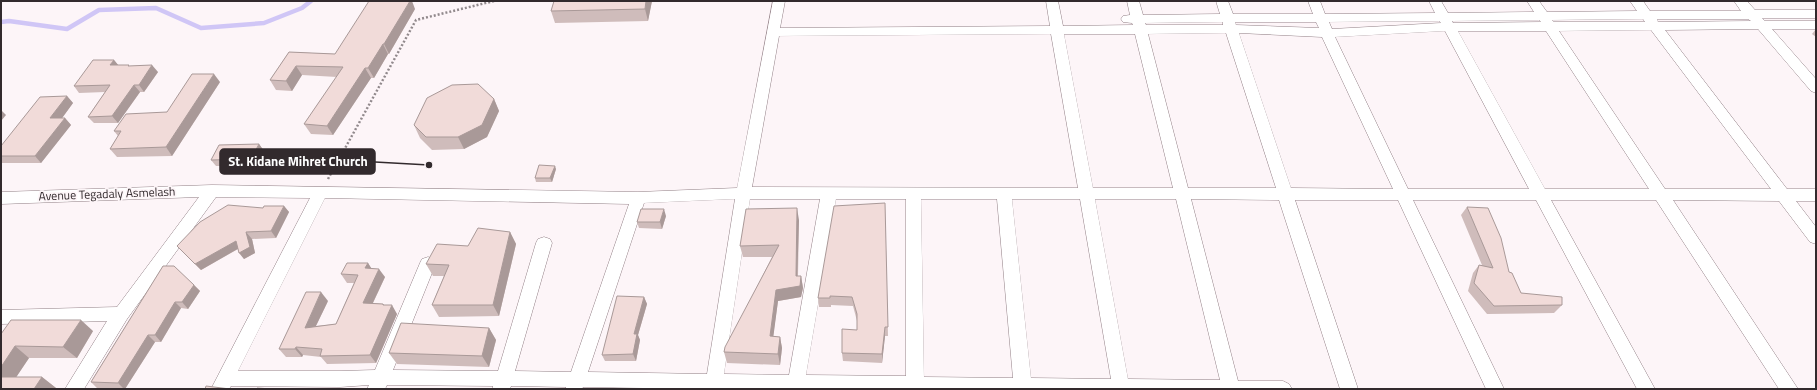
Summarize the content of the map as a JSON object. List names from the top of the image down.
{
  "streets": {
    "street": ["Avenue Tegadaly Asmelash"]
  },
  "places": ["St. Kidane Mihret Church"]
}
